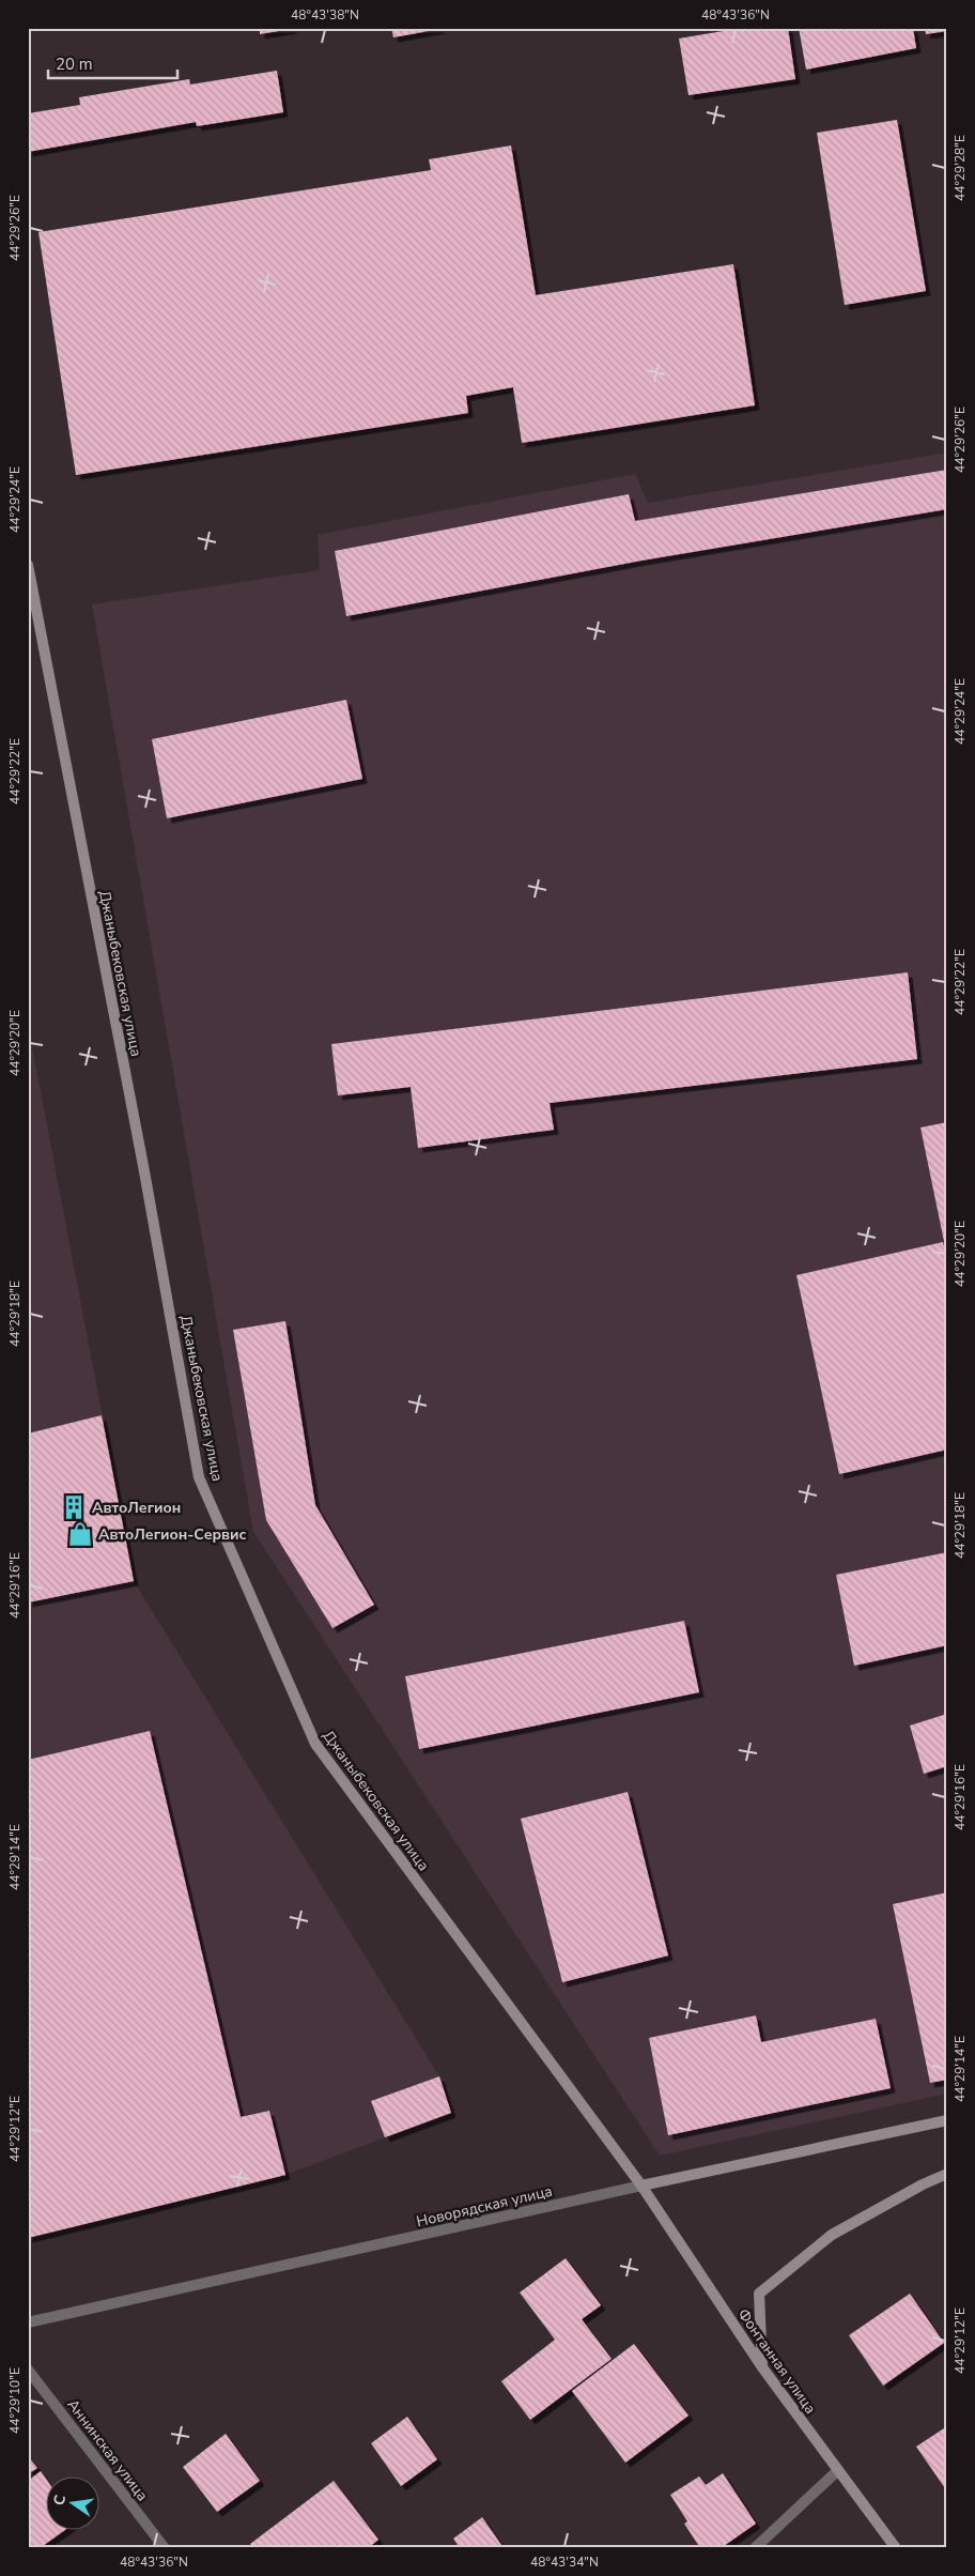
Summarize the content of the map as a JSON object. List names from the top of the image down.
{
  "streets": {
    "main road": ["Джаныбековская улица", "Новорядская улица", "Фонтанная улица"],
    "street": ["Аннинская улица"]
  },
  "crossings": [
    ["Джаныбековская улица", "Новорядская улица"],
    ["Джаныбековская улица", "Фонтанная улица"],
    ["Новорядская улица", "Фонтанная улица"]
  ],
  "places": {
    "building": ["АвтоЛегион"],
    "shop": ["АвтоЛегион-Сервис"]
  },
  "scale_bar": "20 m",
  "north": "left",
  "coordinates": [
    "48°43'38\"N",
    "48°43'36\"N",
    "44°29'28\"E",
    "44°29'26\"E",
    "44°29'24\"E",
    "44°29'22\"E",
    "44°29'20\"E",
    "44°29'18\"E",
    "44°29'16\"E",
    "44°29'14\"E",
    "44°29'12\"E",
    "44°29'10\"E",
    "48°43'34\"N"
  ]
}
